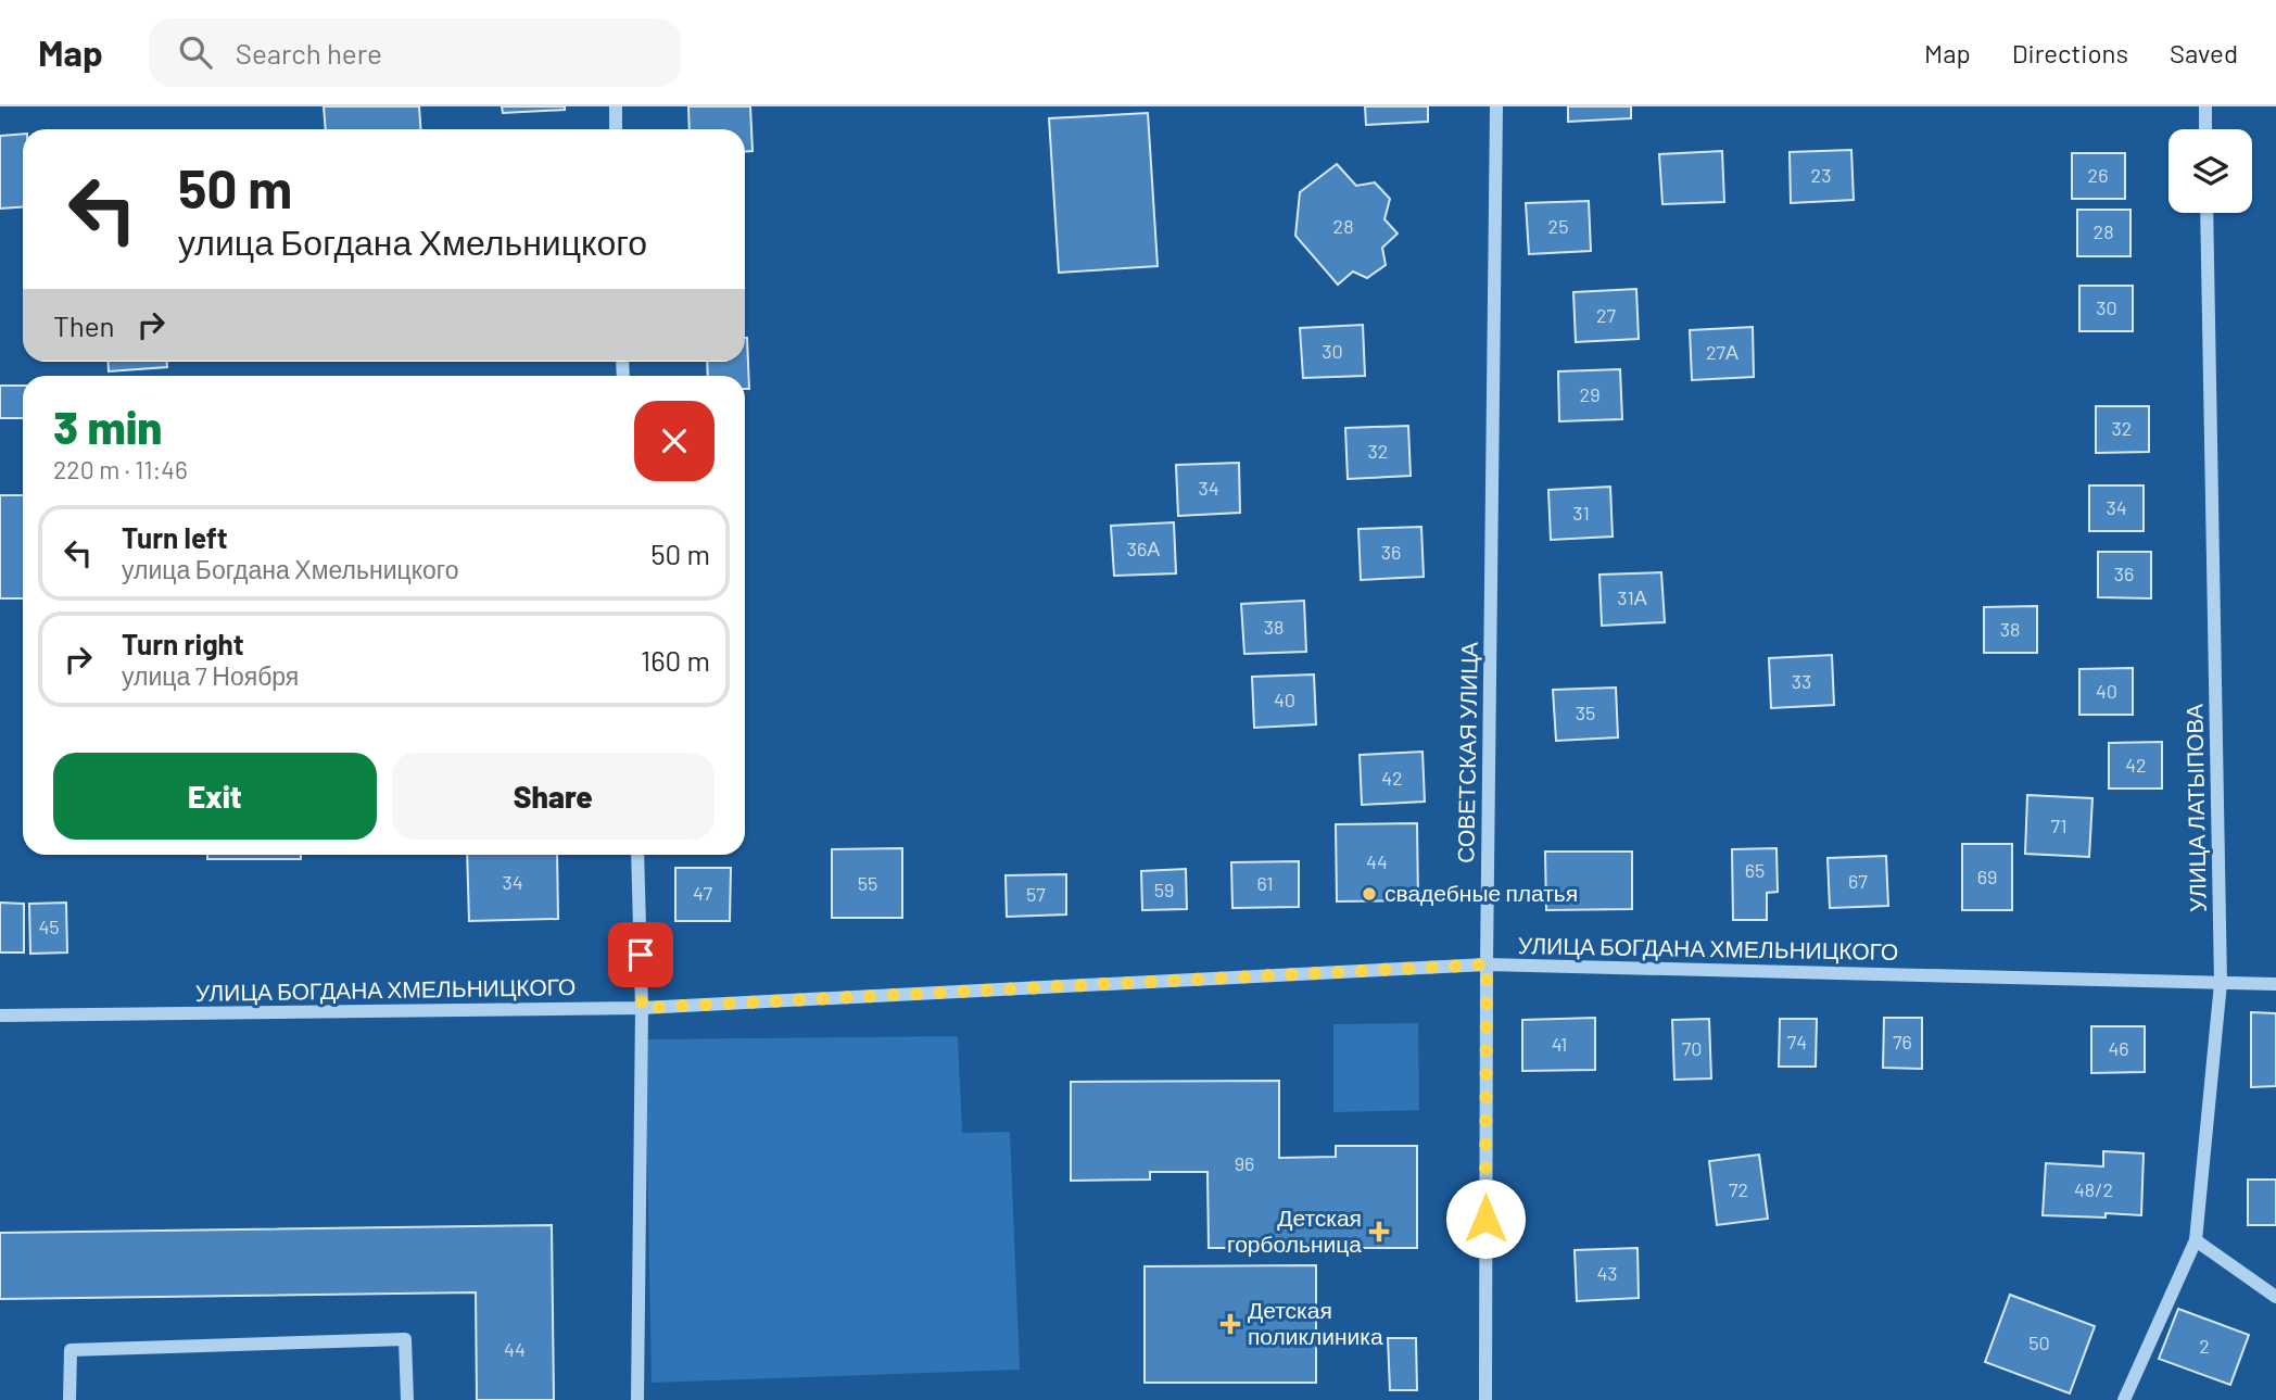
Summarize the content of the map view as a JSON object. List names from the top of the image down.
{
  "streets": {
    "street": ["СОВЕТСКАЯ УЛИЦА", "УЛИЦА ЛАТЫПОВА", "УЛИЦА БОГДАНА ХМЕЛЬНИЦКОГО"]
  },
  "crossings": [
    ["СОВЕТСКАЯ УЛИЦА", "УЛИЦА БОГДАНА ХМЕЛЬНИЦКОГО"],
    ["УЛИЦА ЛАТЫПОВА", "УЛИЦА БОГДАНА ХМЕЛЬНИЦКОГО"]
  ],
  "places": {
    "other": ["свадебные платья"],
    "health": ["Детская горбольница", "Детская поликлиника"]
  },
  "house_numbers": [
    "23",
    "26",
    "28",
    "25",
    "28",
    "30",
    "27",
    "30",
    "27А",
    "29",
    "32",
    "32",
    "34",
    "34",
    "31",
    "36А",
    "36",
    "36",
    "31А",
    "38",
    "38",
    "33",
    "40",
    "40",
    "35",
    "42",
    "42",
    "71",
    "44",
    "65",
    "69",
    "67",
    "34",
    "55",
    "61",
    "59",
    "47",
    "57",
    "45",
    "74",
    "76",
    "41",
    "70",
    "46",
    "96",
    "72",
    "48/2",
    "43",
    "50",
    "2",
    "44"
  ],
  "page": {
    "header": "Map",
    "search": "Search here",
    "nav": ["Map", "Directions", "Saved"],
    "turn": ["50 m", "улица Богдана Хмельницкого"],
    "then": "Then",
    "heading": ["3 min", "220 m · 11:46"],
    "list": [
      {
        "name": "Turn left",
        "note": "улица Богдана Хмельницкого",
        "value": "50 m"
      },
      {
        "name": "Turn right",
        "note": "улица 7 Ноября",
        "value": "160 m"
      }
    ],
    "buttons": ["Exit", "Share"]
  }
}
